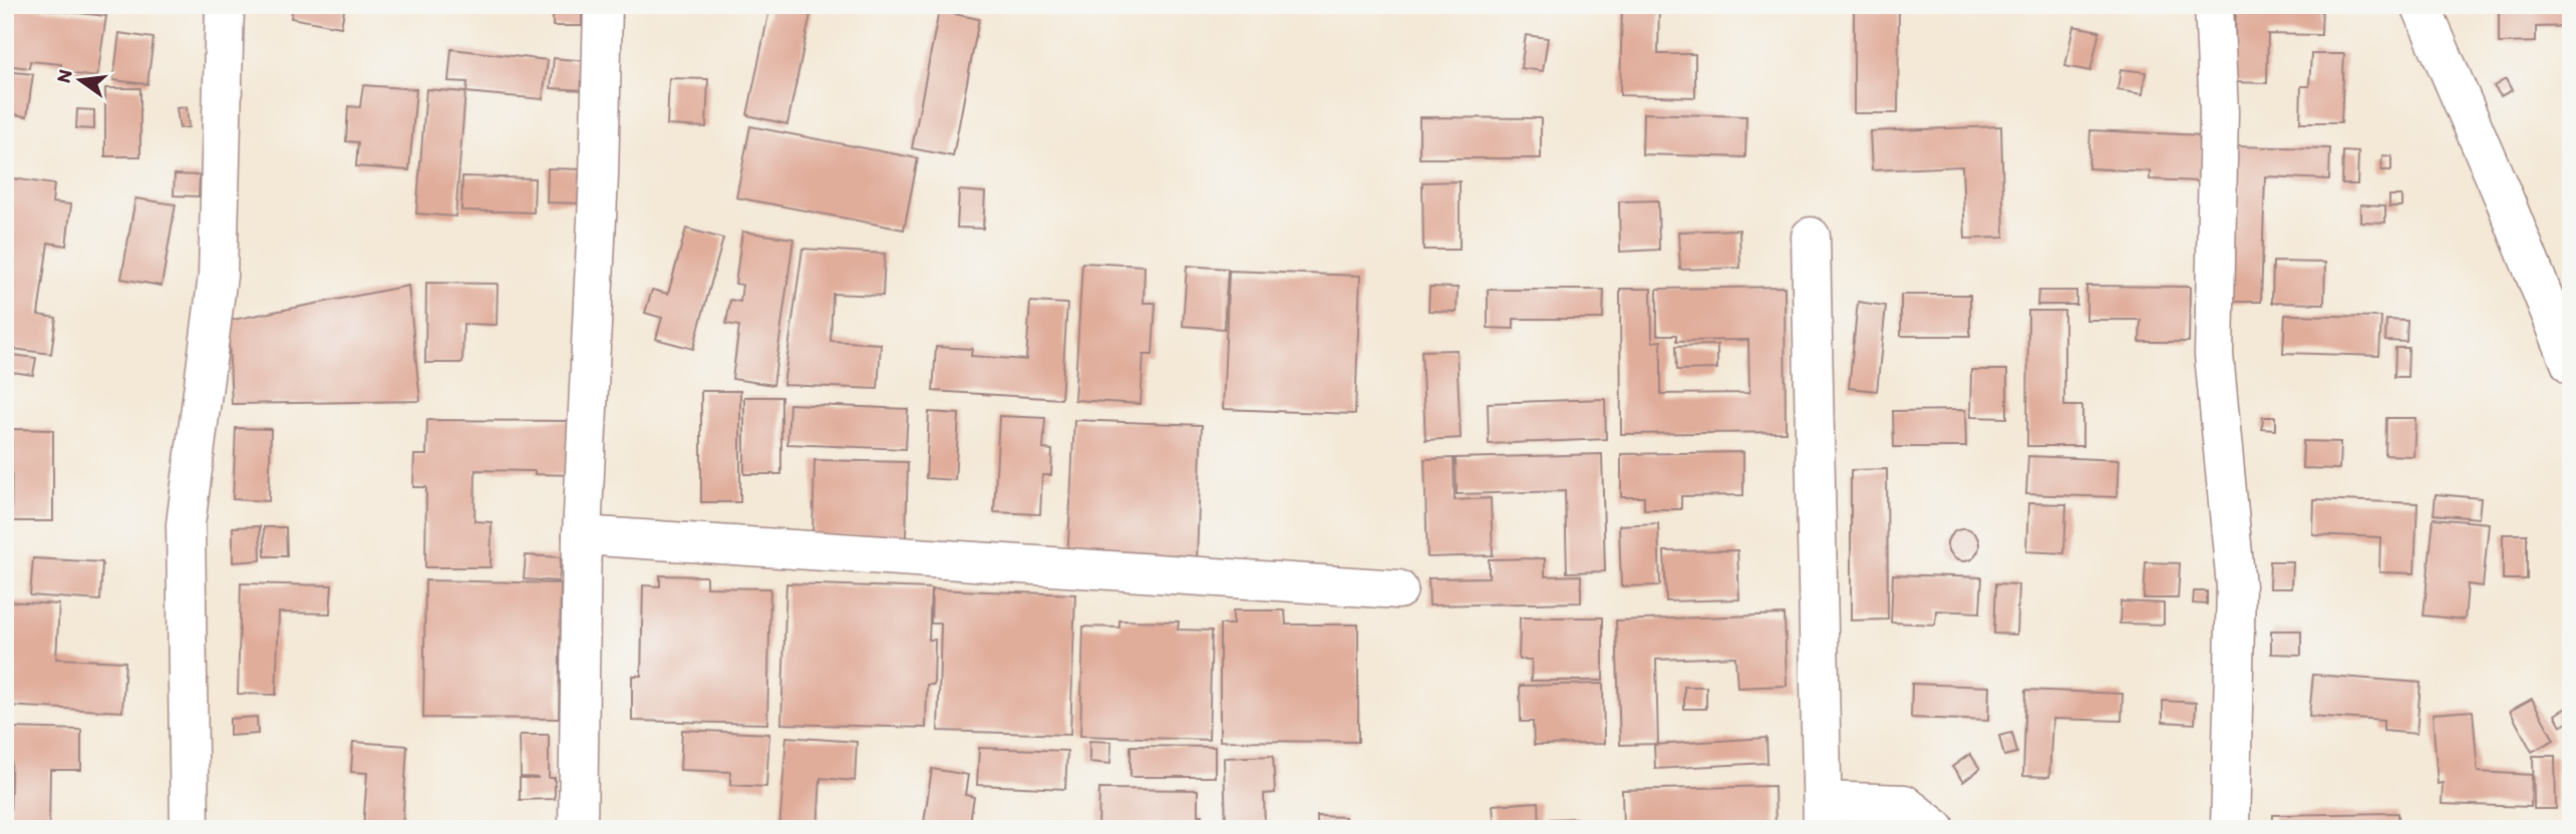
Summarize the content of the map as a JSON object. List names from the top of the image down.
{
  "north": "left"
}
